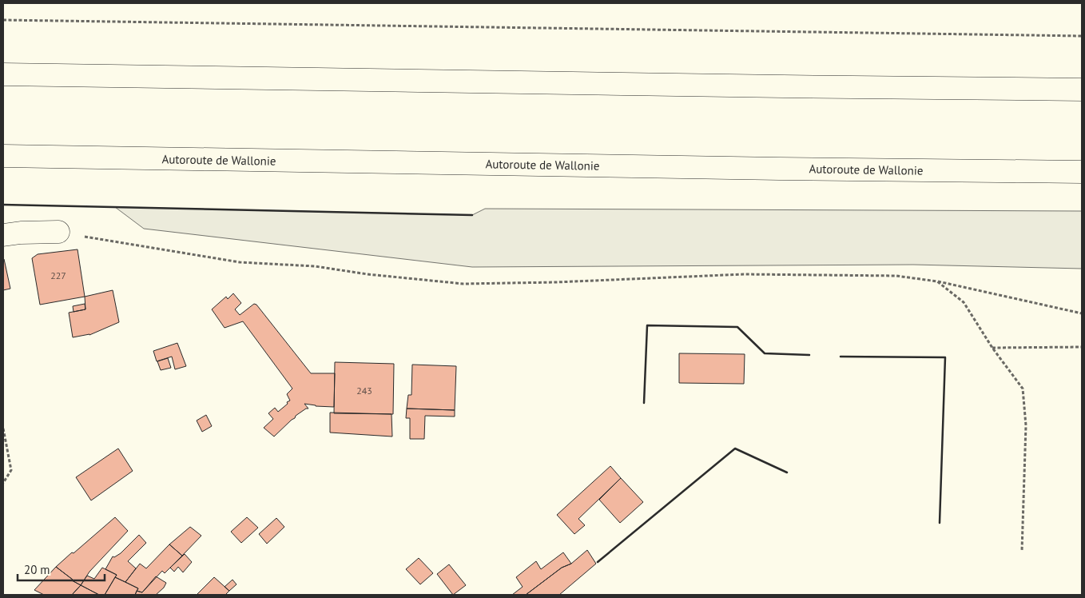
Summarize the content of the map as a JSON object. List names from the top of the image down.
{
  "streets": {
    "main road": ["Autoroute de Wallonie"]
  },
  "house_numbers": ["227", "243"],
  "scale_bar": "20 m"
}
